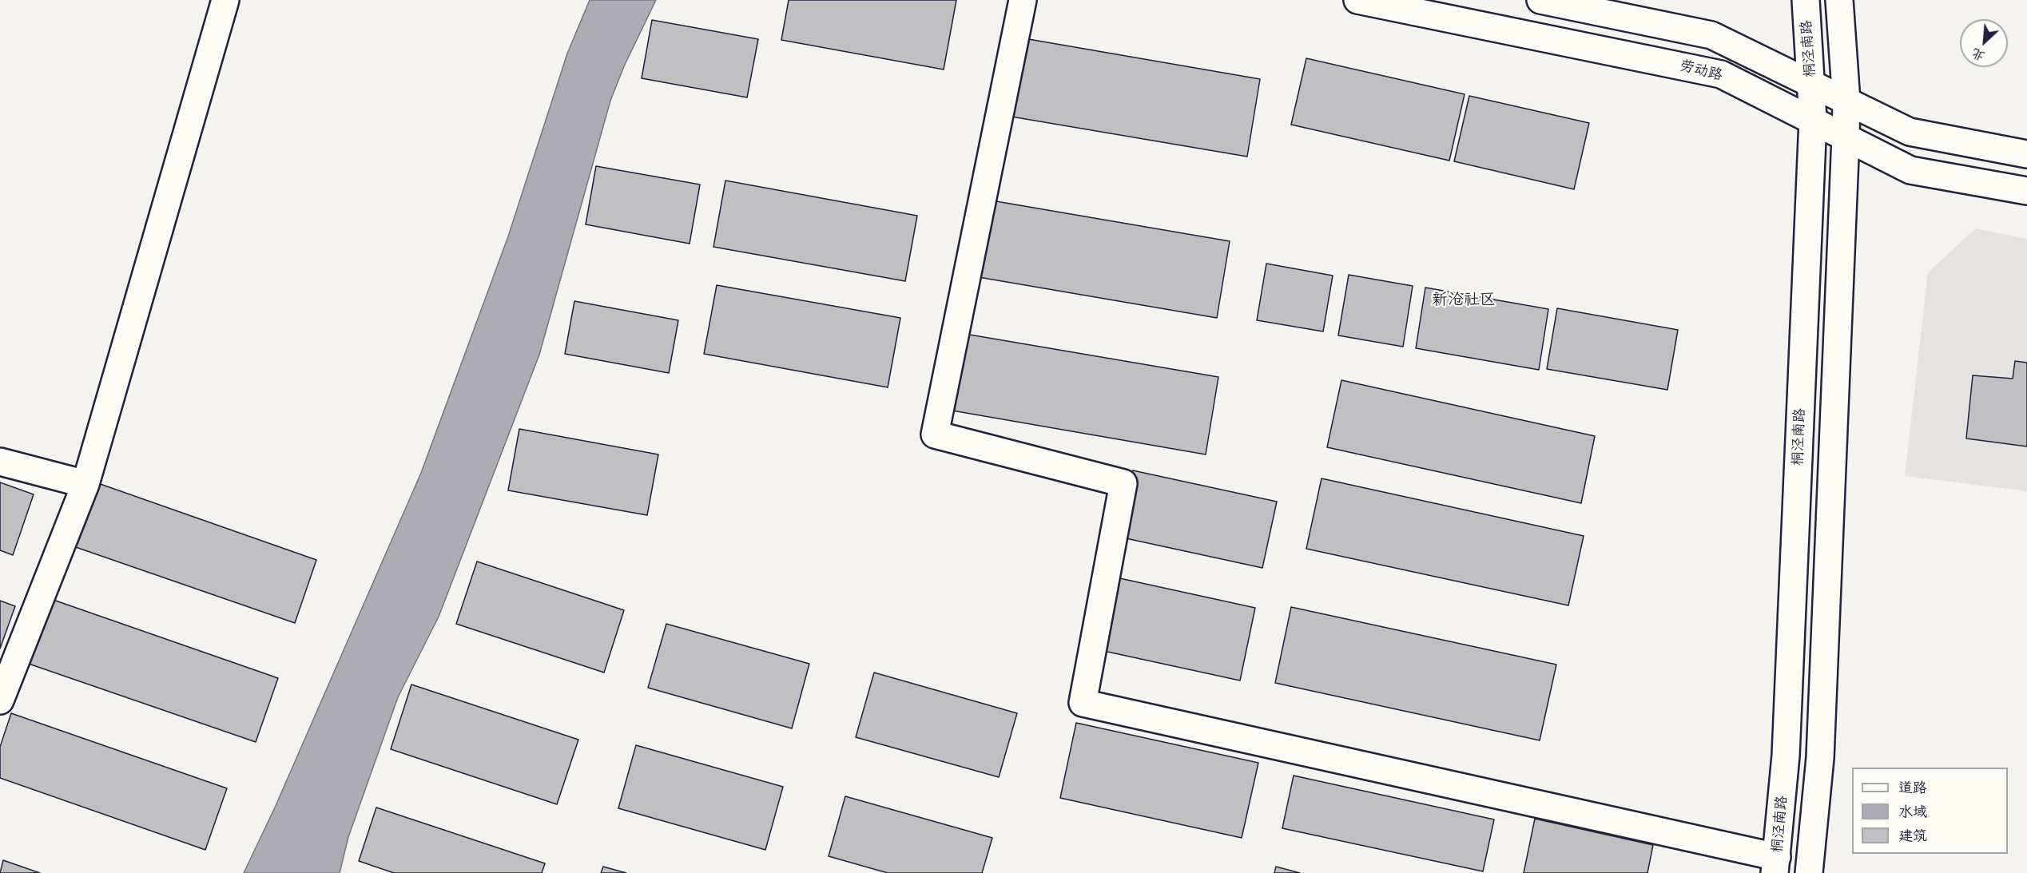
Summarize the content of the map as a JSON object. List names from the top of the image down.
{
  "streets": {
    "main road": ["桐泾南路", "劳动路"]
  },
  "crossings": [
    ["桐泾南路", "劳动路"]
  ],
  "districts": ["新沧社区"],
  "legend": ["道路", "水域", "建筑"],
  "north": "bottom left"
}
